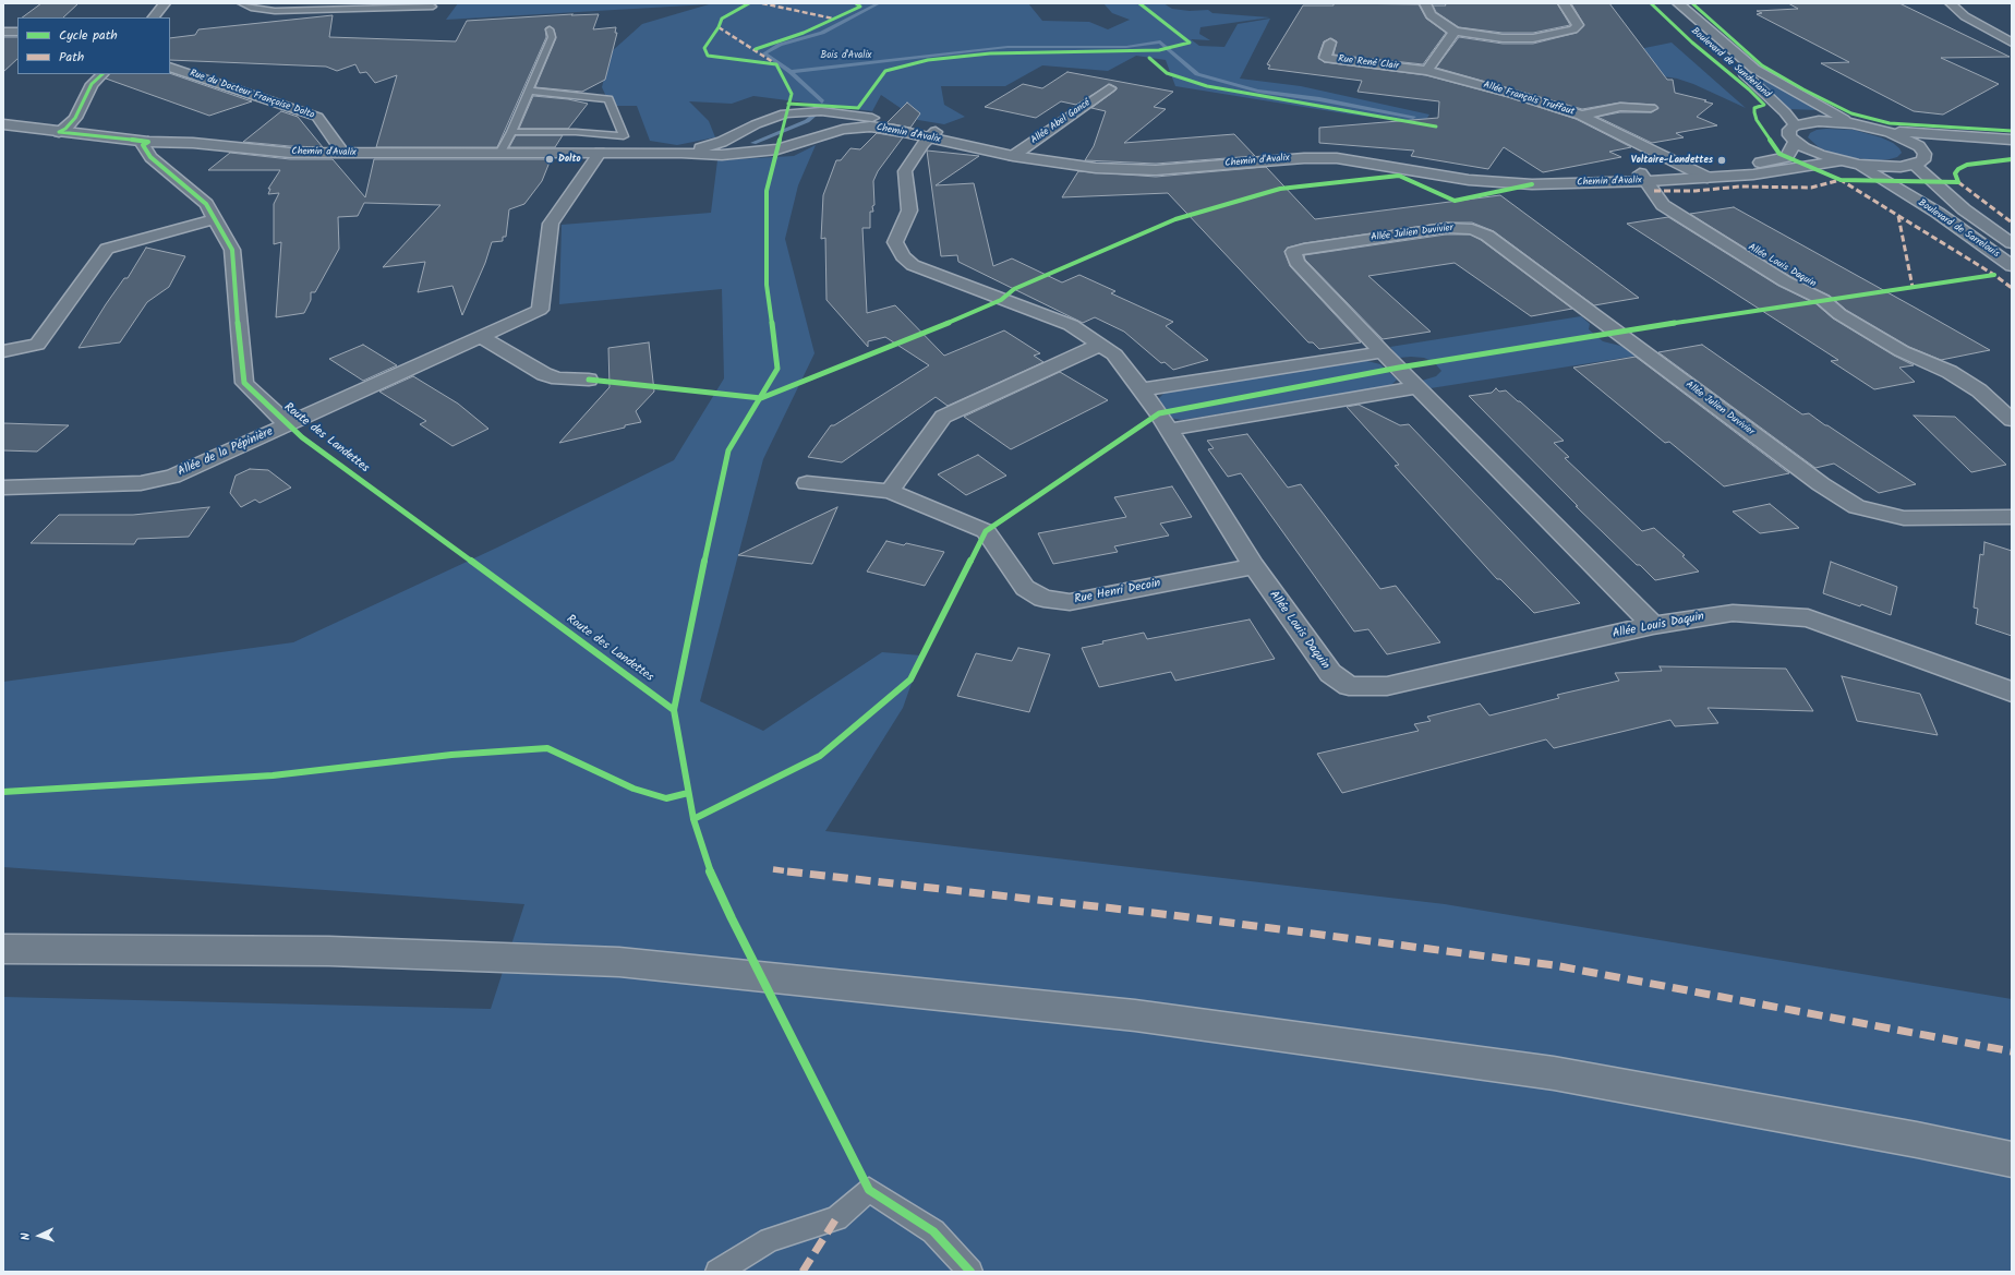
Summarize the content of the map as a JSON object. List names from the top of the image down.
{
  "streets": {
    "street": [
      "Rue René Clair",
      "Boulevard de Sunderland",
      "Rue du Docteur Françoise Dolto",
      "Allée François Truffaut",
      "Allée Abel Gancé",
      "Chemin d'Avalix",
      "Boulevard de Sarrelouis",
      "Allée Julien Duvivier",
      "Allée Louis Daquin",
      "Route des Landettes",
      "Allée de la Pépinière",
      "Rue Henri Decoin"
    ]
  },
  "crossings": [
    ["Rue René Clair", "Allée François Truffaut"],
    ["Rue du Docteur Françoise Dolto", "Chemin d'Avalix"],
    ["Allée François Truffaut", "Chemin d'Avalix"],
    ["Allée Abel Gancé", "Chemin d'Avalix"],
    ["Chemin d'Avalix", "Allée Louis Daquin"],
    ["Chemin d'Avalix", "Route des Landettes"],
    ["Chemin d'Avalix", "Allée de la Pépinière"],
    ["Allée Julien Duvivier", "Allée Louis Daquin"],
    ["Allée Louis Daquin", "Rue Henri Decoin"],
    ["Route des Landettes", "Allée de la Pépinière"]
  ],
  "parks": ["Bois d'Avalix"],
  "places": ["Dolto", "Voltaire-Landettes"],
  "legend": ["Cycle path", "Path"],
  "north": "left"
}
